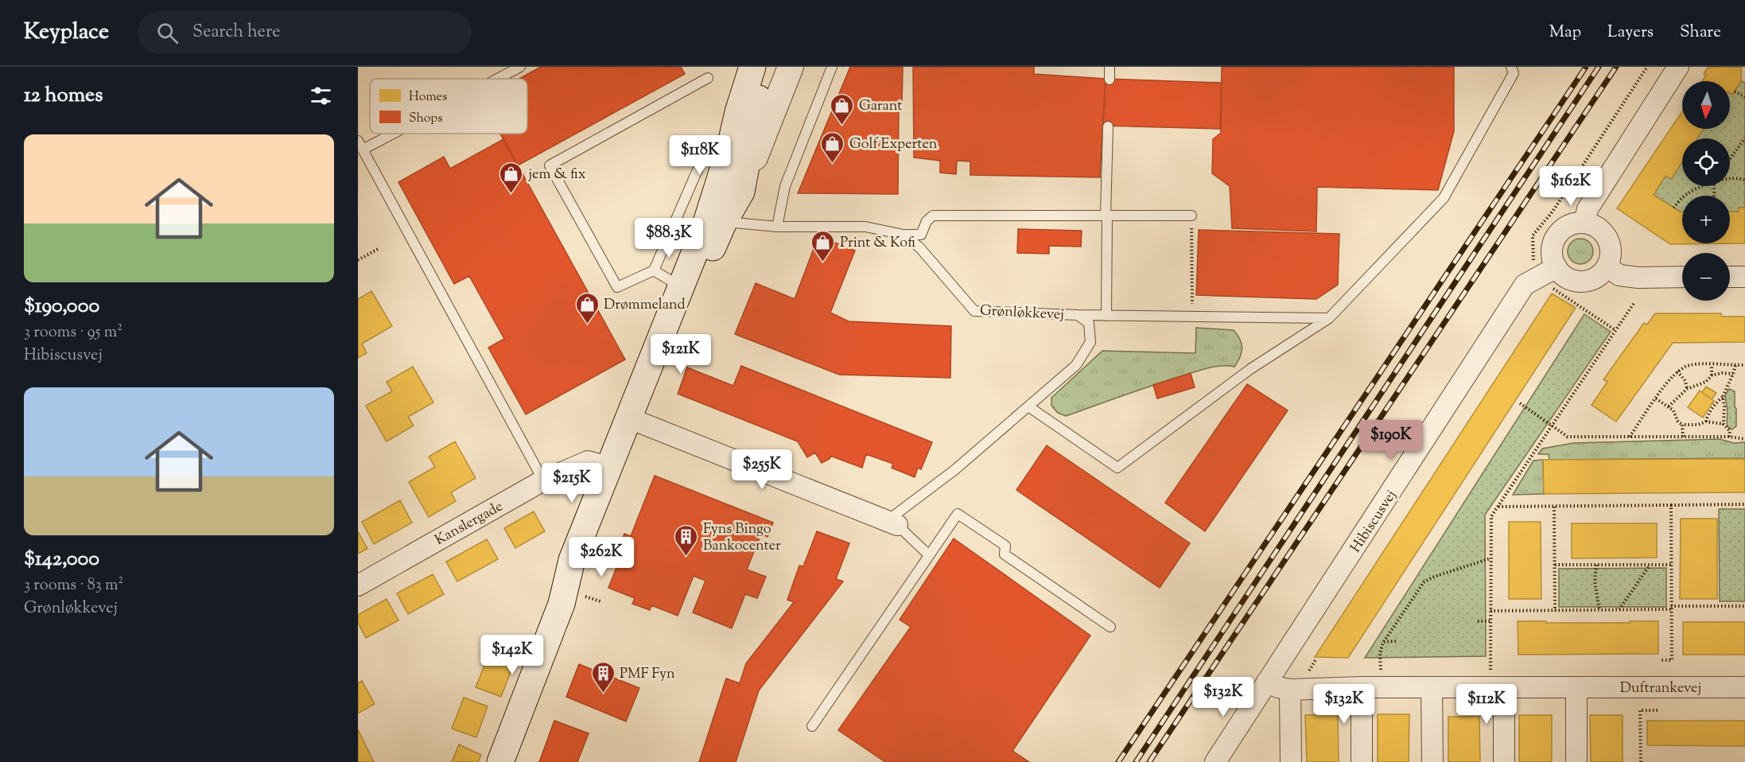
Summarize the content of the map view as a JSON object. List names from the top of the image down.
{
  "streets": {
    "street": ["Hibiscusvej", "Kanslergade", "Duftrankevej"],
    "lane": ["Grønløkkevej"]
  },
  "crossings": [
    ["Hibiscusvej", "Duftrankevej"]
  ],
  "places": {
    "shop": [
      "Garant",
      "Golf Experten",
      "jem & fix",
      "Print & Kofi",
      "Drømmeland"
    ],
    "building": ["Fyns Bingo Bankocenter", "PMF Fyn"]
  },
  "legend": ["Homes", "Shops"],
  "north": "bottom",
  "page": {
    "header": "Keyplace",
    "search": "Search here",
    "nav": ["Map", "Layers", "Share"],
    "heading": "12 homes",
    "map_buttons": ["+", "−"],
    "list": [
      {
        "name": "$190,000",
        "note": "3 rooms · 95 m² · Hibiscusvej"
      },
      {
        "name": "$142,000",
        "note": "3 rooms · 83 m² · Grønløkkevej"
      }
    ],
    "price": [
      "$118K",
      "$162K",
      "$88.3K",
      "$121K",
      "$190K",
      "$255K",
      "$215K",
      "$262K",
      "$142K",
      "$132K",
      "$132K",
      "$112K"
    ]
  }
}
